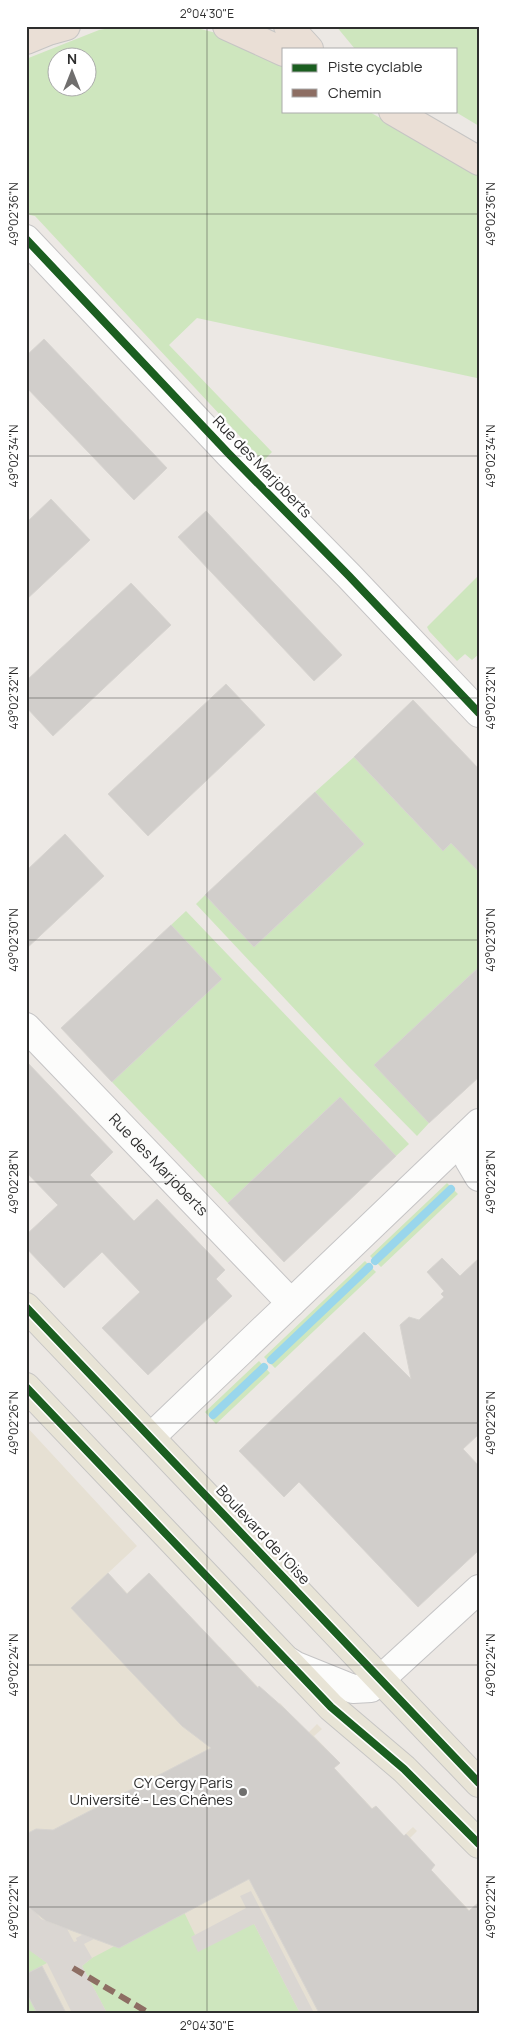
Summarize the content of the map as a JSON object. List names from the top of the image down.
{
  "streets": {
    "main road": ["Boulevard de l'Oise"],
    "street": ["Rue des Marjoberts"]
  },
  "places": ["CY Cergy Paris Université - Les Chênes"],
  "legend": ["Piste cyclable", "Chemin"],
  "north": "top",
  "coordinates": [
    "2°04'30\"E",
    "49°02'36\"N",
    "49°02'34\"N",
    "49°02'32\"N",
    "49°02'30\"N",
    "49°02'28\"N",
    "49°02'26\"N",
    "49°02'24\"N",
    "49°02'22\"N"
  ]
}
